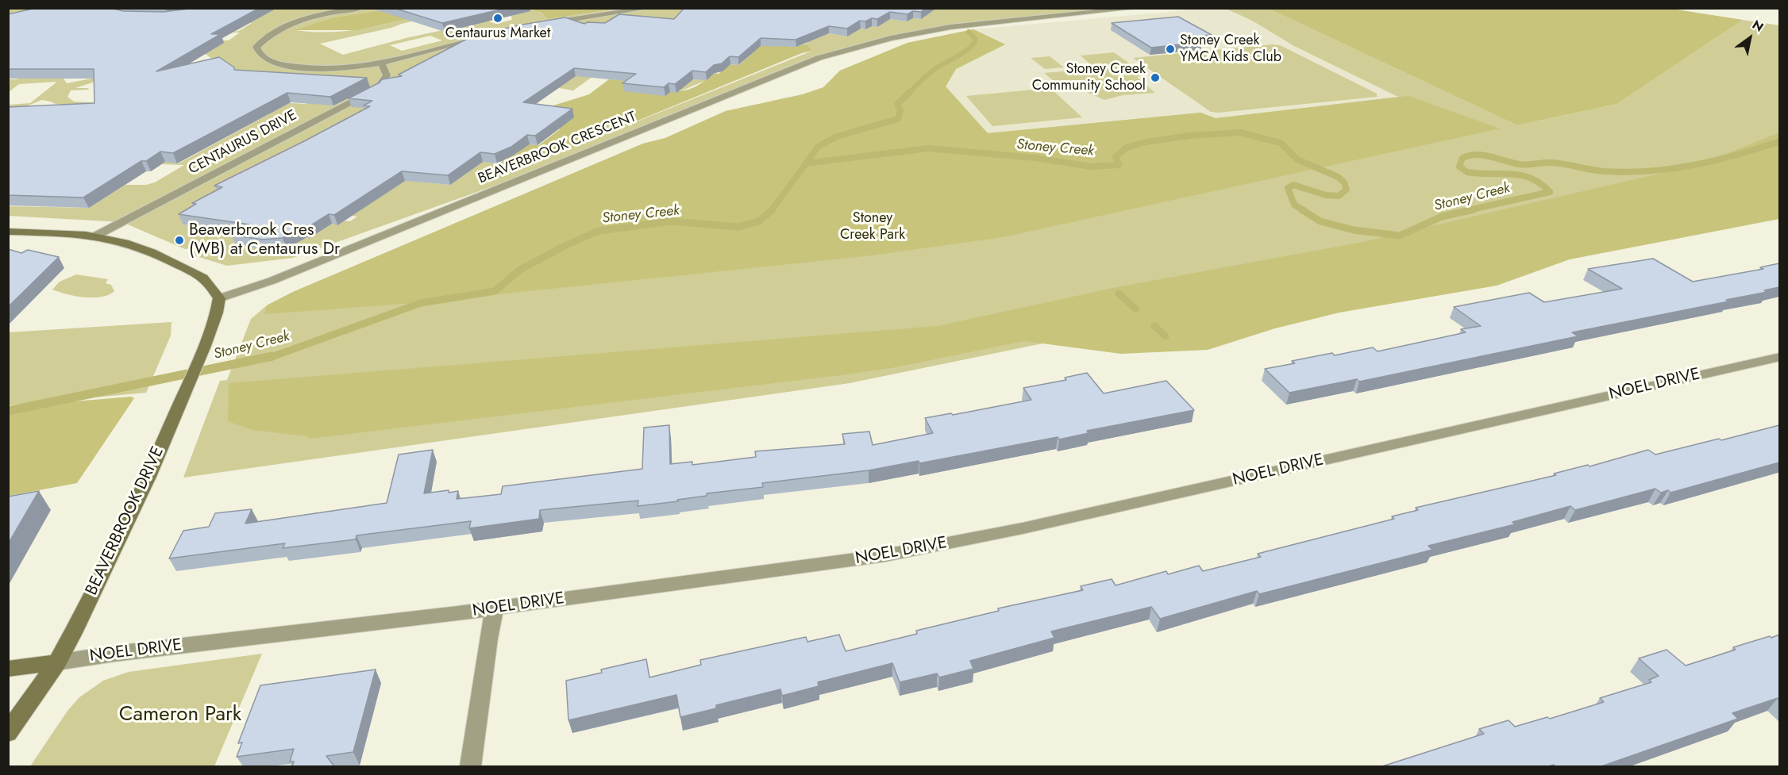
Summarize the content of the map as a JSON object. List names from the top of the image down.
{
  "streets": {
    "street": [
      "CENTAURUS DRIVE",
      "BEAVERBROOK CRESCENT",
      "NOEL DRIVE",
      "BEAVERBROOK DRIVE"
    ]
  },
  "crossings": [
    ["BEAVERBROOK CRESCENT", "BEAVERBROOK DRIVE"],
    ["NOEL DRIVE", "BEAVERBROOK DRIVE"]
  ],
  "water": ["Stoney Creek"],
  "parks": ["Stoney Creek Park", "Cameron Park"],
  "places": [
    "Centaurus Market",
    "Stoney Creek YMCA Kids Club",
    "Stoney Creek Community School",
    "Beaverbrook Cres (WB) at Centaurus Dr"
  ],
  "north": "top right"
}
